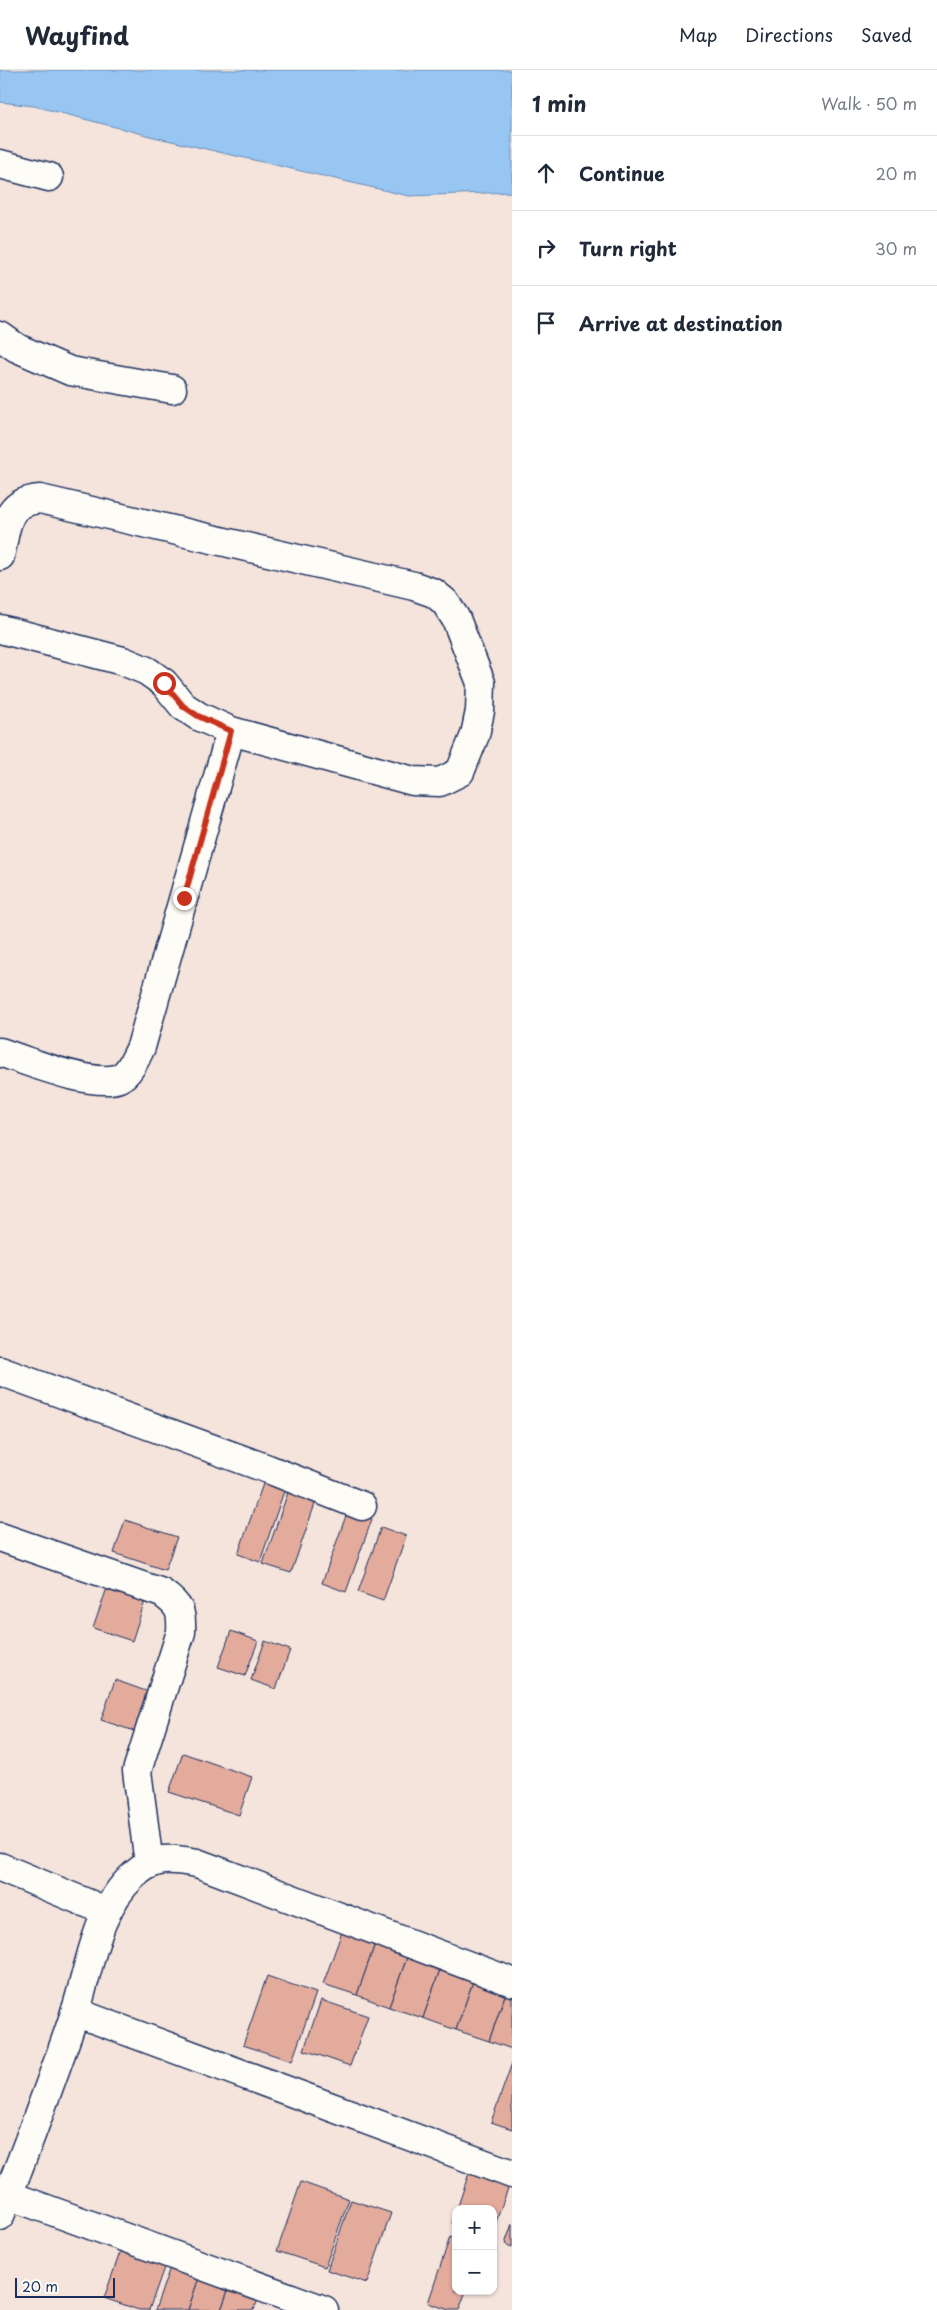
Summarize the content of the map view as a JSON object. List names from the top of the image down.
{
  "scale_bar": "20 m",
  "page": {
    "header": "Wayfind",
    "nav": ["Map", "Directions", "Saved"],
    "heading": ["1 min", "Walk · 50 m"],
    "list": [
      ["Continue", "20 m"],
      ["Turn right", "30 m"],
      "Arrive at destination"
    ],
    "map_buttons": ["+", "−"],
    "scale": "20 m"
  }
}
